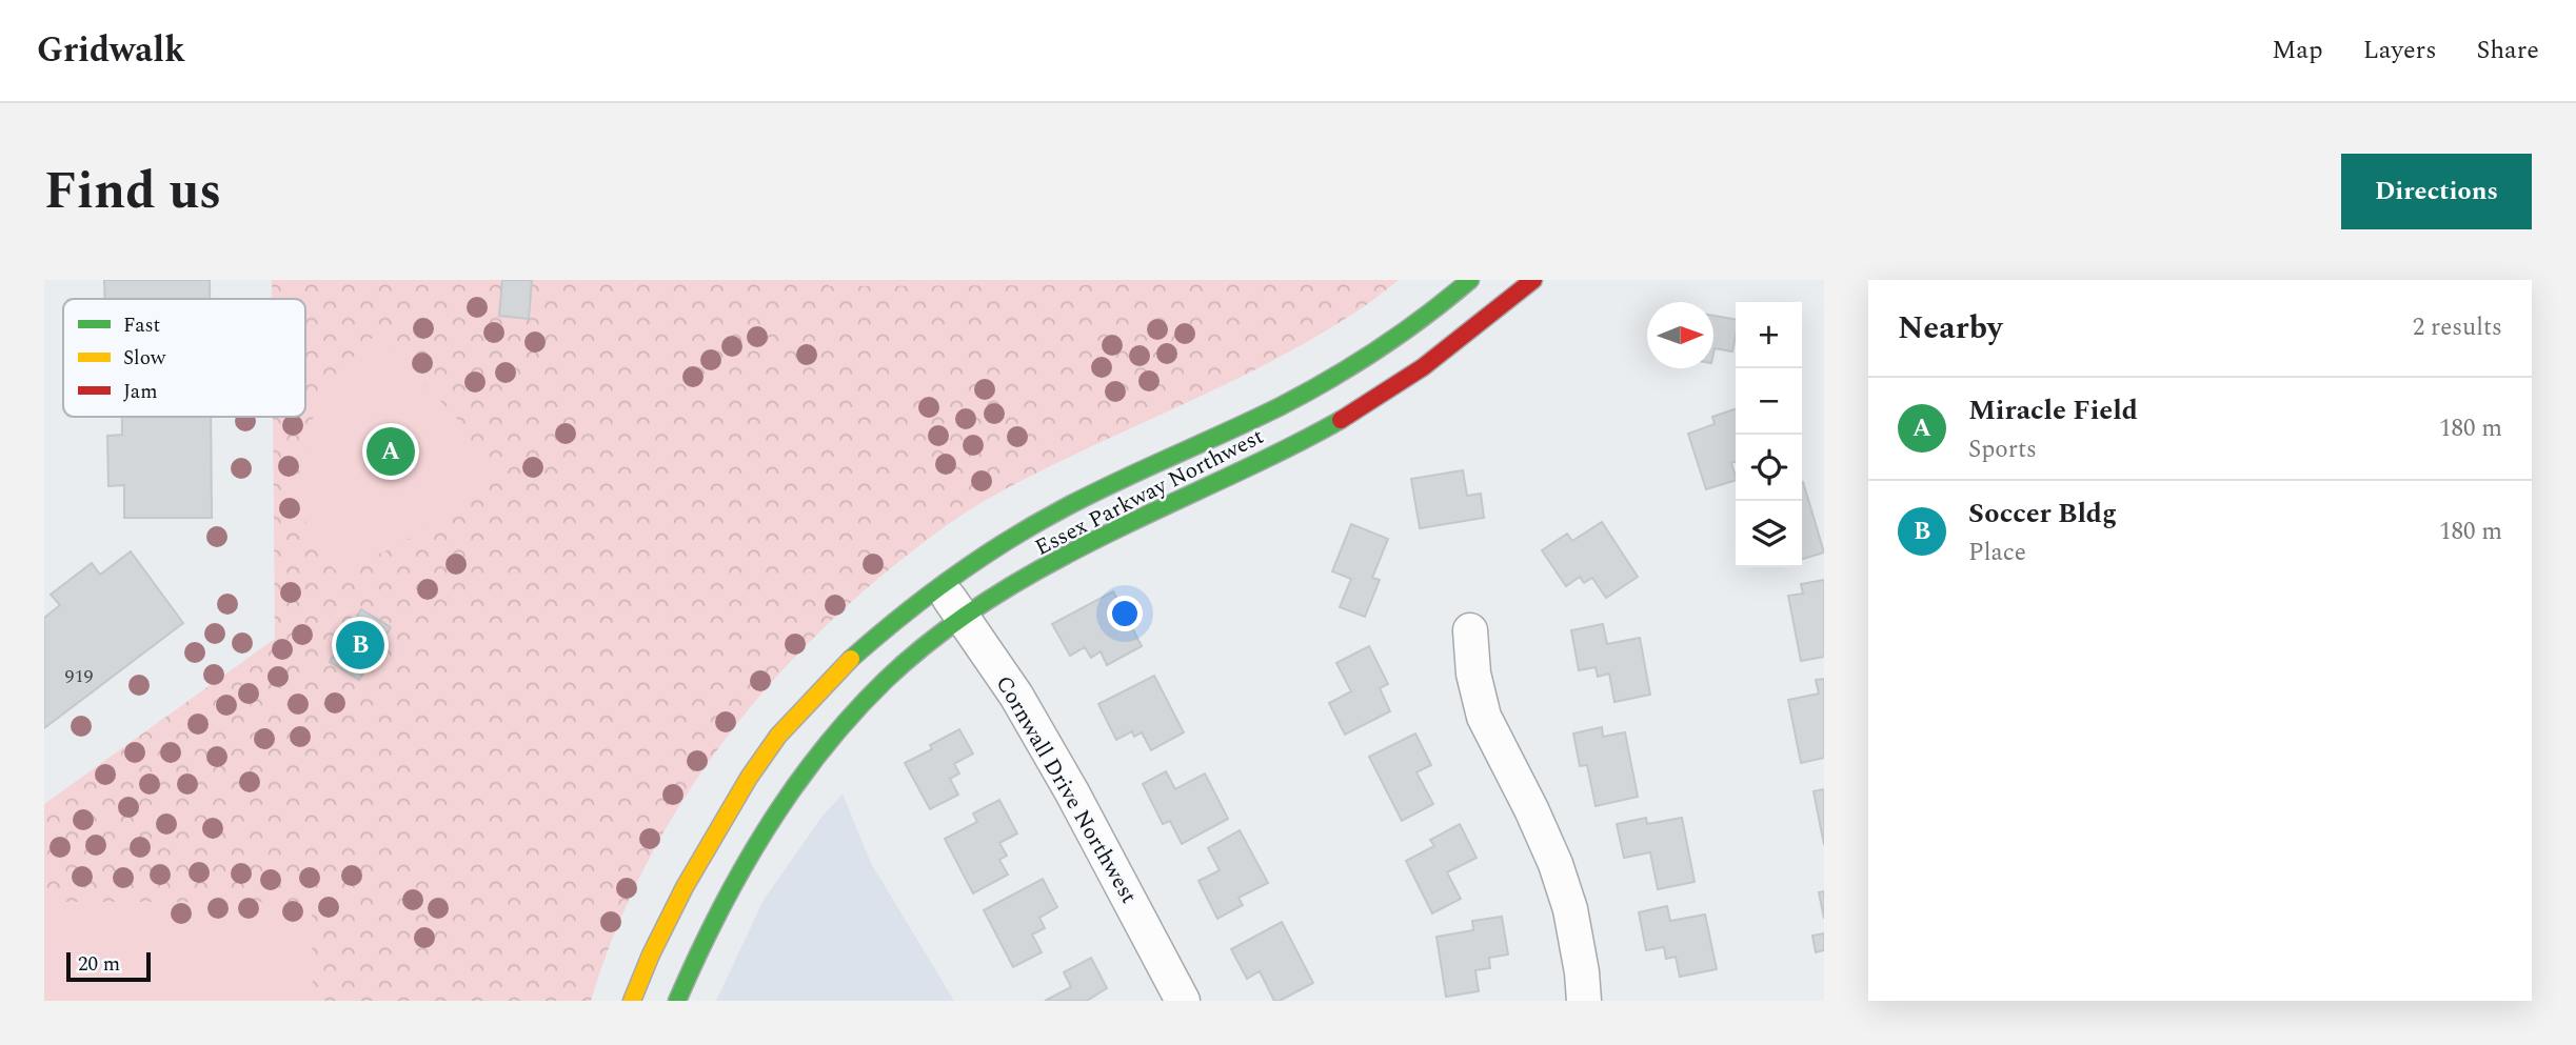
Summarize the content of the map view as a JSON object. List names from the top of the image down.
{
  "streets": {
    "street": ["Essex Parkway Northwest", "Cornwall Drive Northwest"]
  },
  "crossings": [
    ["Essex Parkway Northwest", "Cornwall Drive Northwest"]
  ],
  "house_numbers": ["919"],
  "legend": ["Fast", "Slow", "Jam"],
  "scale_bar": "20 m",
  "north": "right",
  "page": {
    "header": "Gridwalk",
    "nav": ["Map", "Layers", "Share"],
    "title": "Find us",
    "buttons": "Directions",
    "heading": ["Nearby", "2 results"],
    "map_buttons": ["+", "−"],
    "list": [
      {
        "mark": "A",
        "name": "Miracle Field",
        "note": "Sports",
        "value": "180 m"
      },
      {
        "mark": "B",
        "name": "Soccer Bldg",
        "note": "Place",
        "value": "180 m"
      }
    ],
    "pins": ["A", "B"],
    "scale": "20 m"
  }
}
